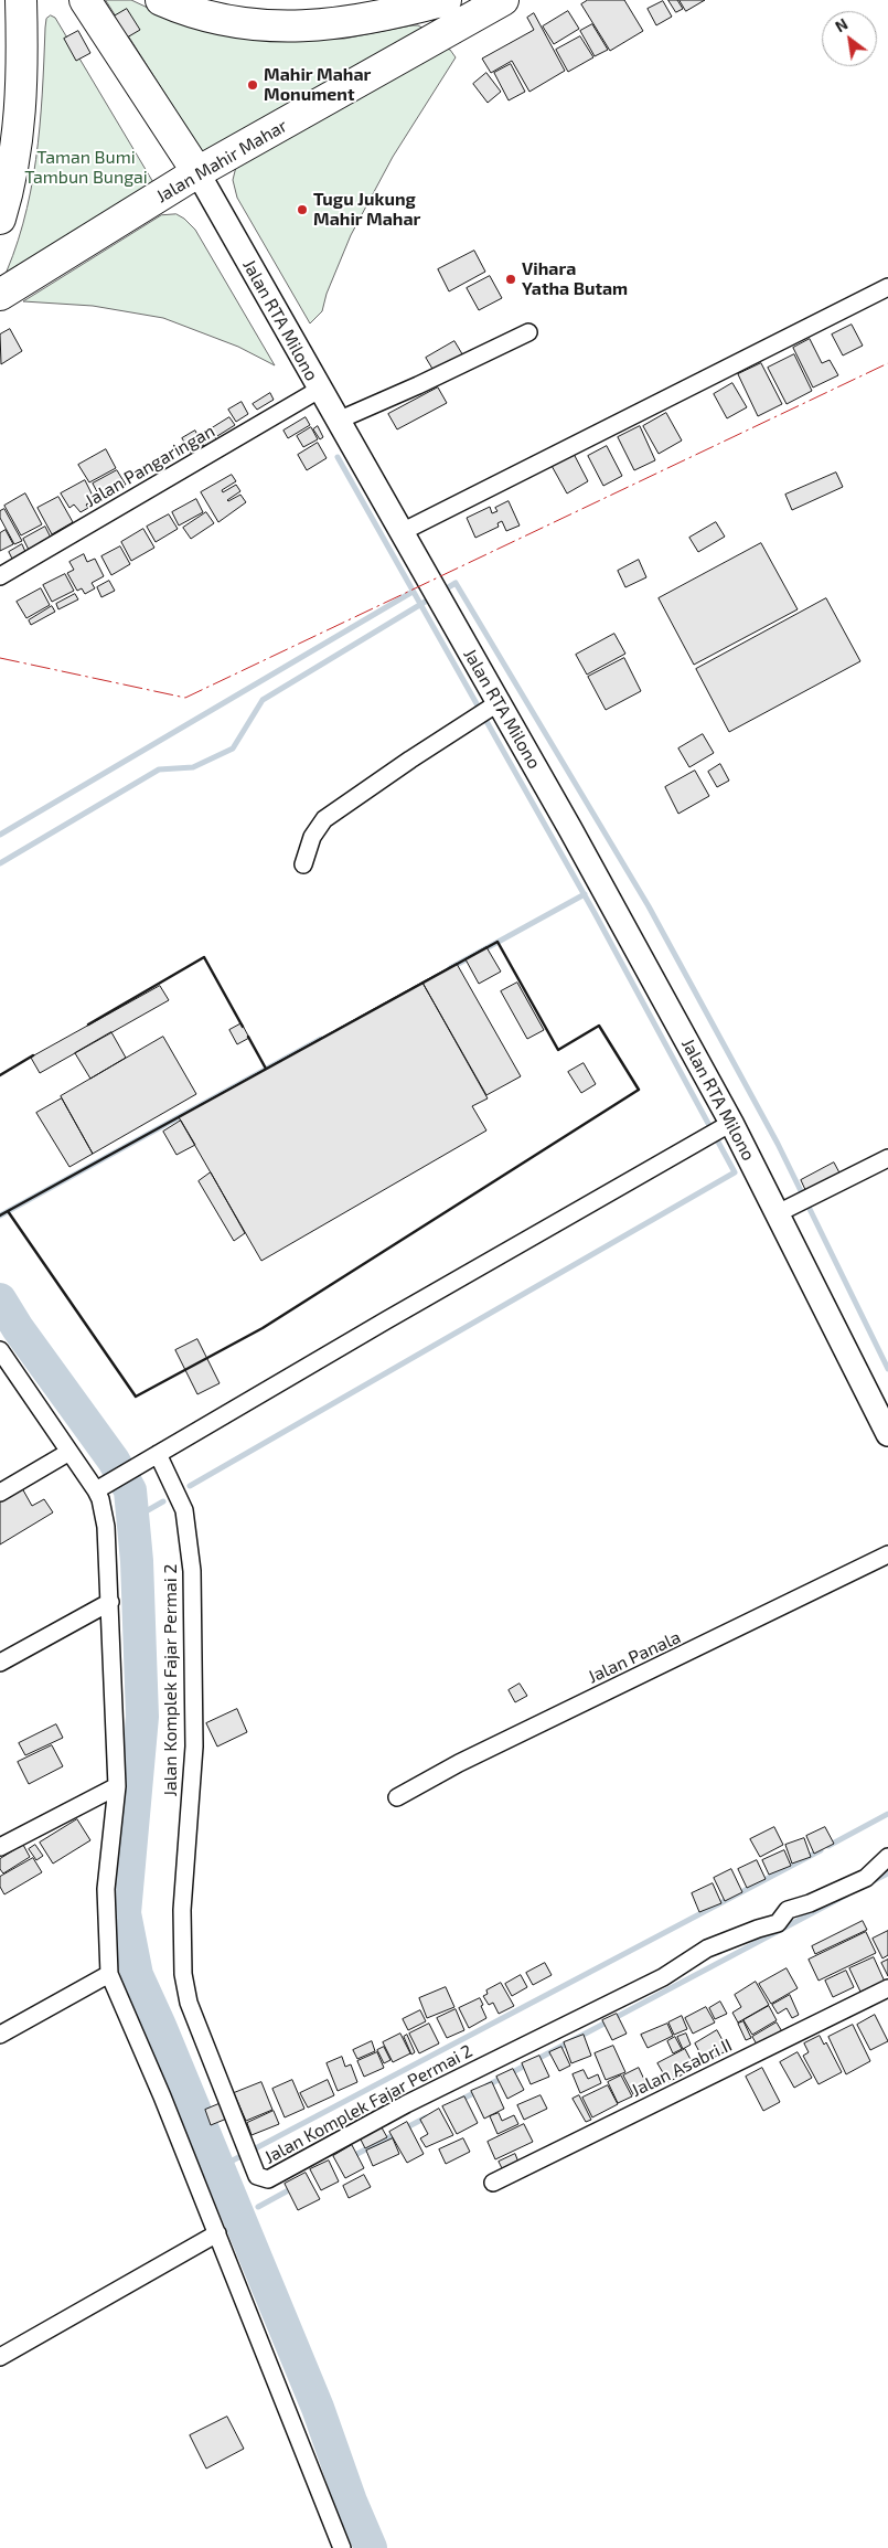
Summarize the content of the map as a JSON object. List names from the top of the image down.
{
  "streets": {
    "highway": ["Jalan Mahir Mahar", "Jalan RTA Milono"],
    "street": [
      "Jalan Pangaringan",
      "Jalan Panala",
      "Jalan Komplek Fajar Permai 2",
      "Jalan Asabri II"
    ]
  },
  "crossings": [
    ["Jalan Mahir Mahar", "Jalan RTA Milono"],
    ["Jalan RTA Milono", "Jalan Pangaringan"]
  ],
  "parks": ["Taman Bumi Tambun Bungai"],
  "places": ["Mahir Mahar Monument", "Tugu Jukung Mahir Mahar", "Vihara Yatha Butam"],
  "north": "top left"
}
